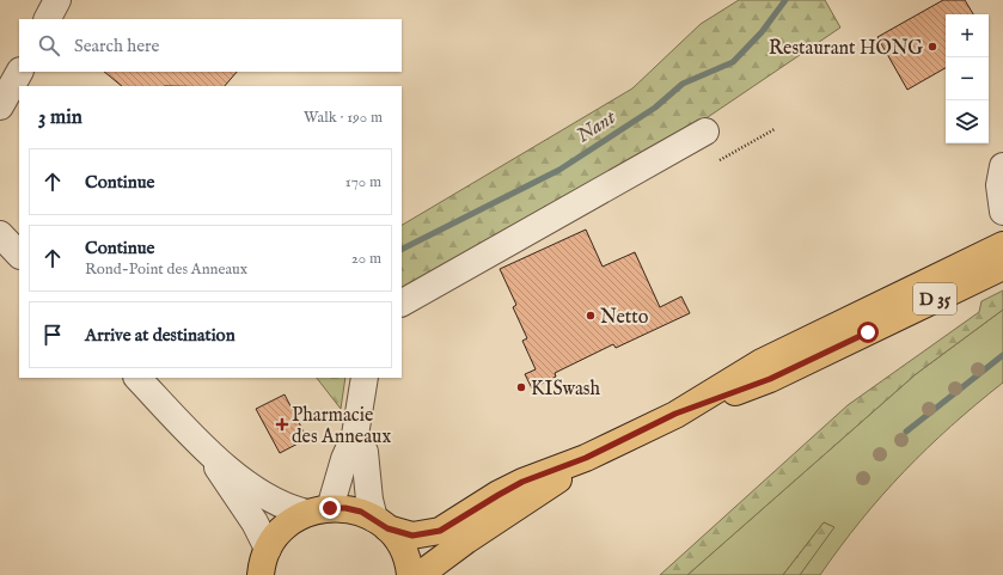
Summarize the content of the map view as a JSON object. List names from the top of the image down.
{
  "streets": {
    "main road": ["D 35"]
  },
  "water": ["Nant"],
  "places": {
    "other": ["Restaurant HONG", "Netto", "KISwash"],
    "health": ["Pharmacie des Anneaux"]
  },
  "page": {
    "map_buttons": ["+", "−"],
    "search": "Search here",
    "heading": ["3 min", "Walk · 190 m"],
    "list": [
      ["Continue", "170 m"],
      ["Continue", "Rond-Point des Anneaux", "20 m"],
      "Arrive at destination"
    ]
  }
}
